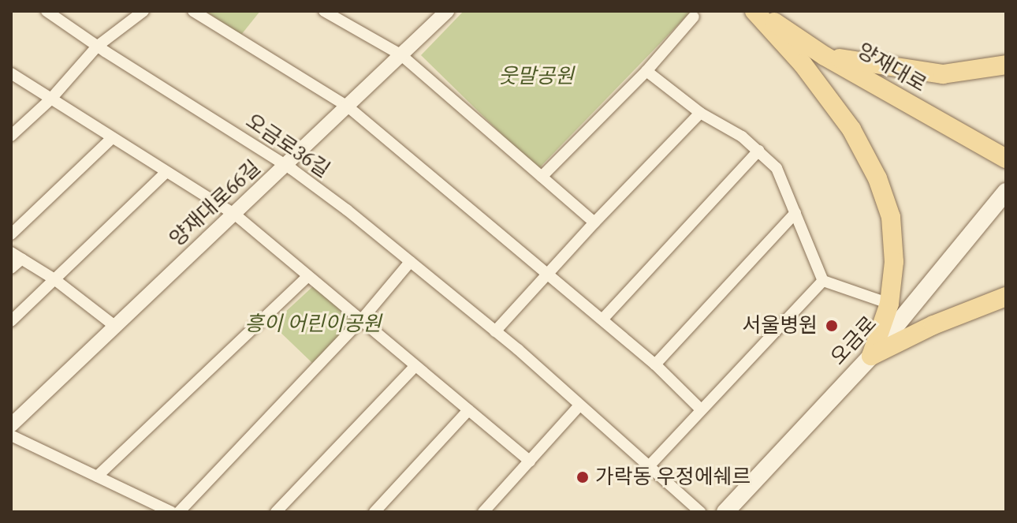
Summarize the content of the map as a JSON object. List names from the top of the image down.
{
  "streets": {
    "main road": ["양재대로", "오금로"],
    "street": ["오금로36길", "양재대로66길"]
  },
  "crossings": [
    ["오금로36길", "양재대로66길"]
  ],
  "parks": ["웃말공원", "흥이 어린이공원"],
  "places": ["서울병원", "가락동 우정에쉐르"]
}
